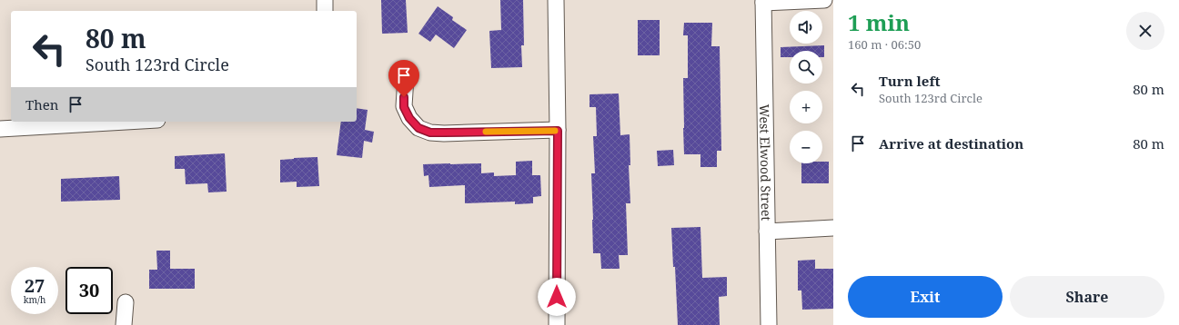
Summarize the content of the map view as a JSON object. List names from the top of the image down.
{
  "streets": {
    "street": ["West Elwood Street"]
  },
  "page": {
    "heading": ["1 min", "160 m · 06:50"],
    "map_buttons": ["+", "−"],
    "turn": ["80 m", "South 123rd Circle"],
    "list": [
      {
        "name": "Turn left",
        "note": "South 123rd Circle",
        "value": "80 m"
      },
      {
        "name": "Arrive at destination",
        "value": "80 m"
      }
    ],
    "then": "Then",
    "speed": "27 km/h",
    "limit": "30",
    "buttons": ["Exit", "Share"]
  }
}
